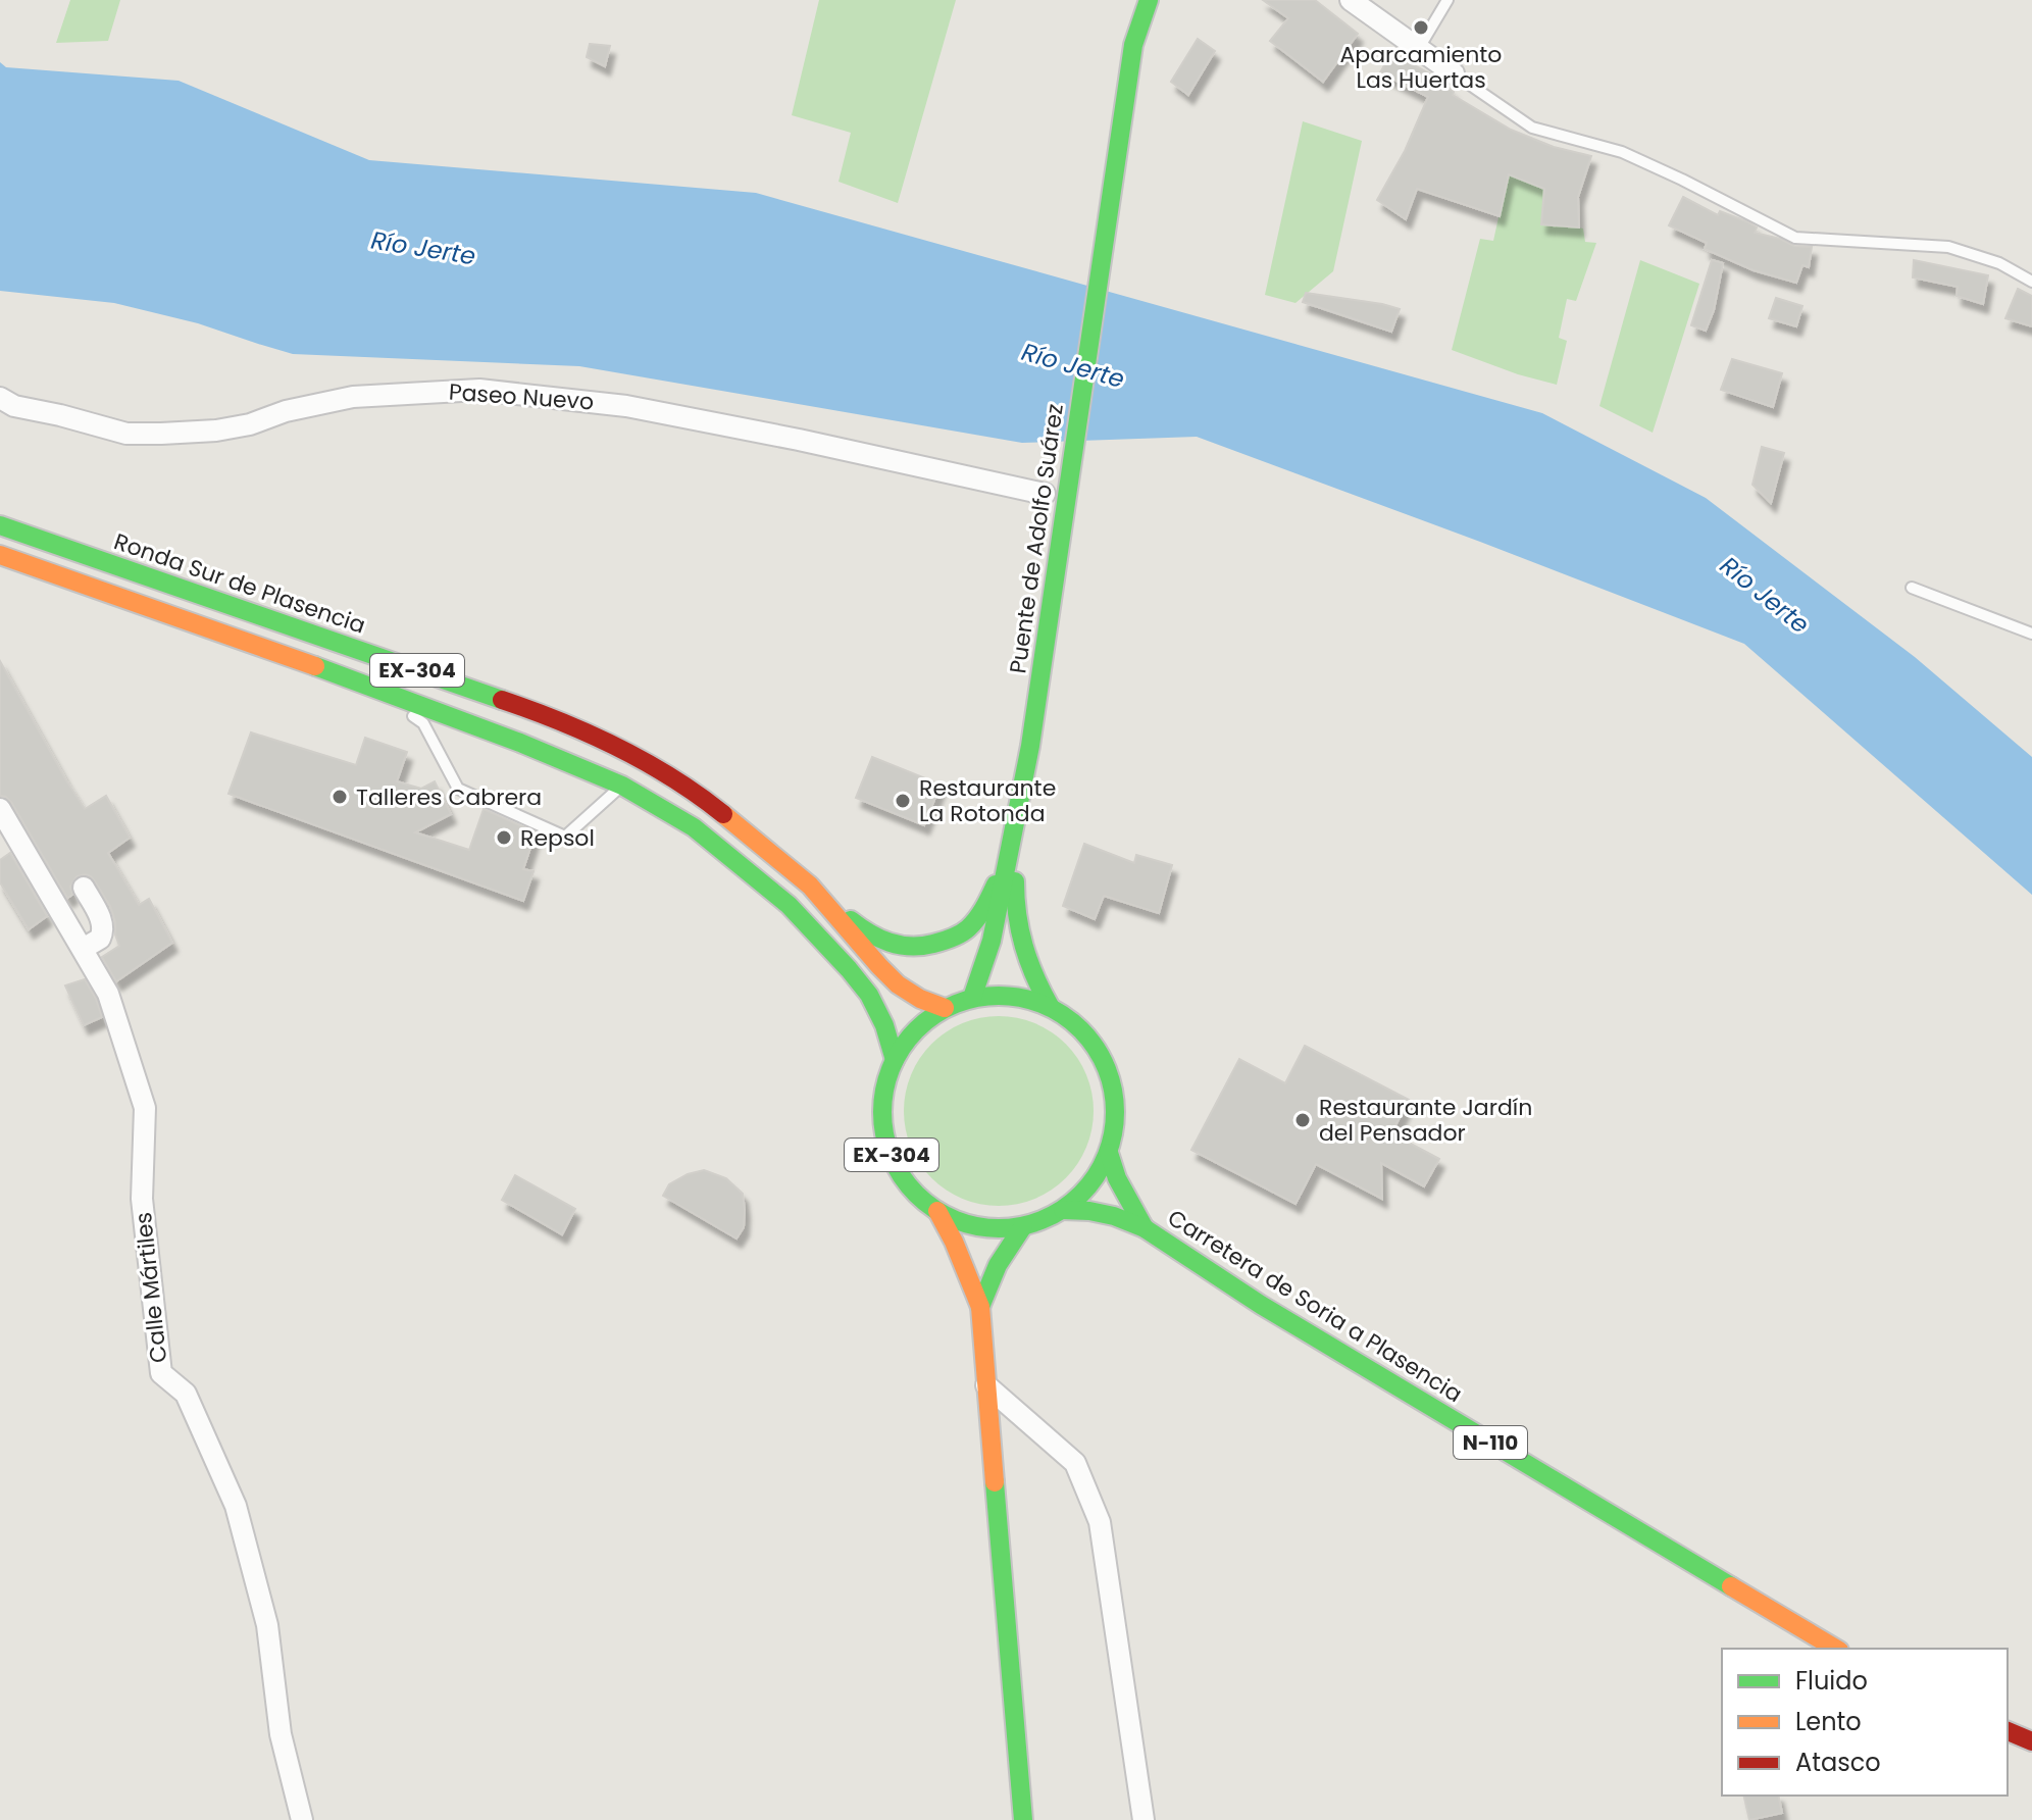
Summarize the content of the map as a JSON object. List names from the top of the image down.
{
  "streets": {
    "main road": [
      "Puente de Adolfo Suárez",
      "Ronda Sur de Plasencia",
      "EX-304",
      "Carretera de Soria a Plasencia",
      "N-110"
    ],
    "street": ["Paseo Nuevo", "Calle Mártiles"]
  },
  "crossings": [
    ["Ronda Sur de Plasencia", "EX-304"],
    ["Ronda Sur de Plasencia", "N-110"],
    ["EX-304", "N-110"],
    ["Carretera de Soria a Plasencia", "N-110"]
  ],
  "water": ["Río Jerte"],
  "places": [
    "Aparcamiento Las Huertas",
    "Talleres Cabrera",
    "Restaurante La Rotonda",
    "Repsol",
    "Restaurante Jardín del Pensador"
  ],
  "legend": ["Fluido", "Lento", "Atasco"]
}
